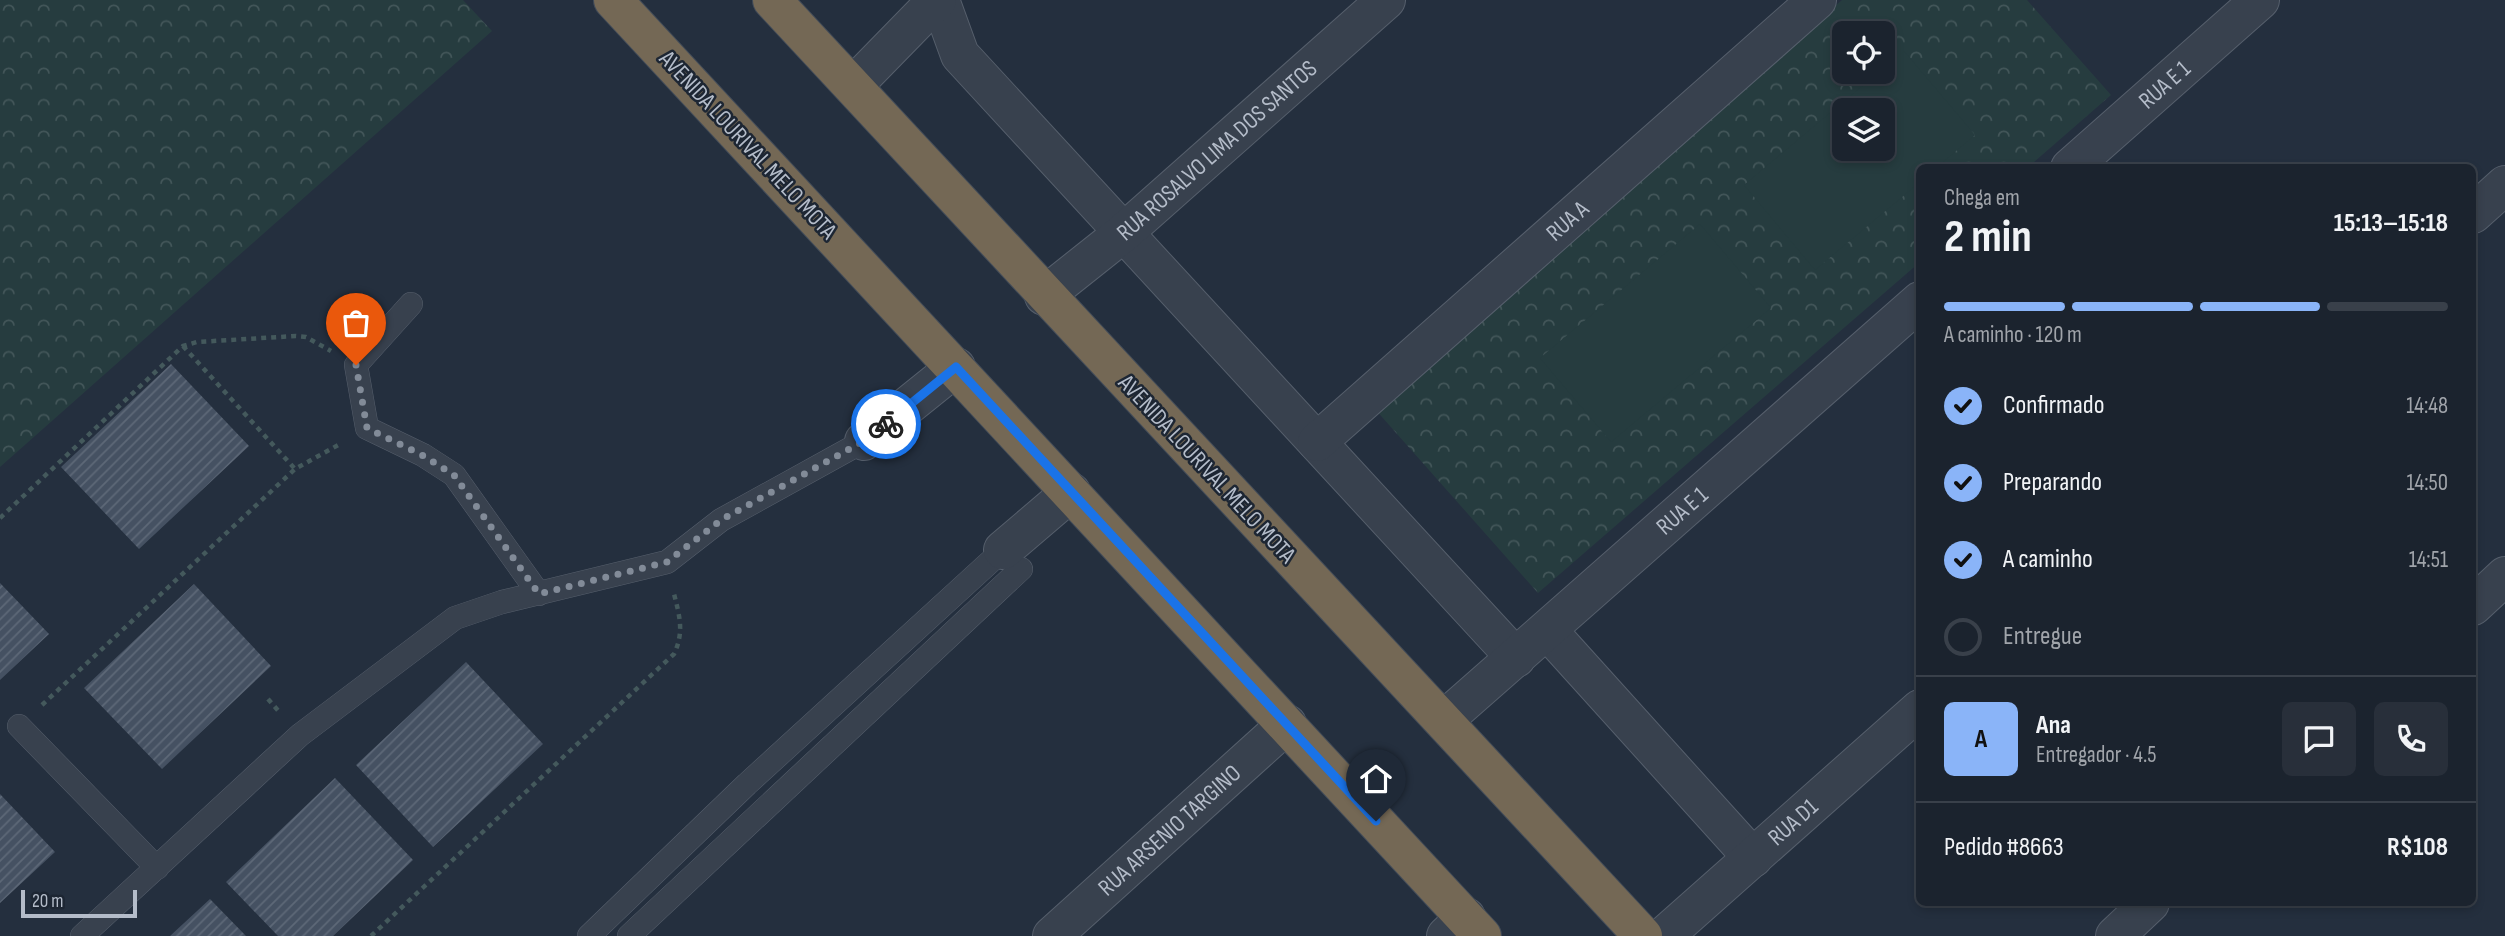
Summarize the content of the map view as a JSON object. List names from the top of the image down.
{
  "streets": {
    "highway": ["AVENIDA LOURIVAL MELO MOTA"],
    "street": [
      "RUA E 1",
      "RUA ROSALVO LIMA DOS SANTOS",
      "RUA A",
      "RUA D1",
      "RUA ARSENIO TARGINO"
    ]
  },
  "crossings": [
    ["RUA E 1", "AVENIDA LOURIVAL MELO MOTA"],
    ["AVENIDA LOURIVAL MELO MOTA", "RUA ROSALVO LIMA DOS SANTOS"],
    ["AVENIDA LOURIVAL MELO MOTA", "RUA ARSENIO TARGINO"]
  ],
  "scale_bar": "20 m",
  "page": {
    "heading": ["2 min", "Chega em", "15:13–15:18"],
    "panel": [
      "Ana",
      "Entregador · 4.5",
      "Pedido #8663",
      "R$108"
    ],
    "bar": "A caminho · 120 m",
    "list": [
      ["Confirmado", "14:48"],
      ["Preparando", "14:50"],
      ["A caminho", "14:51"],
      "Entregue"
    ],
    "round": "A",
    "scale": "20 m"
  }
}
